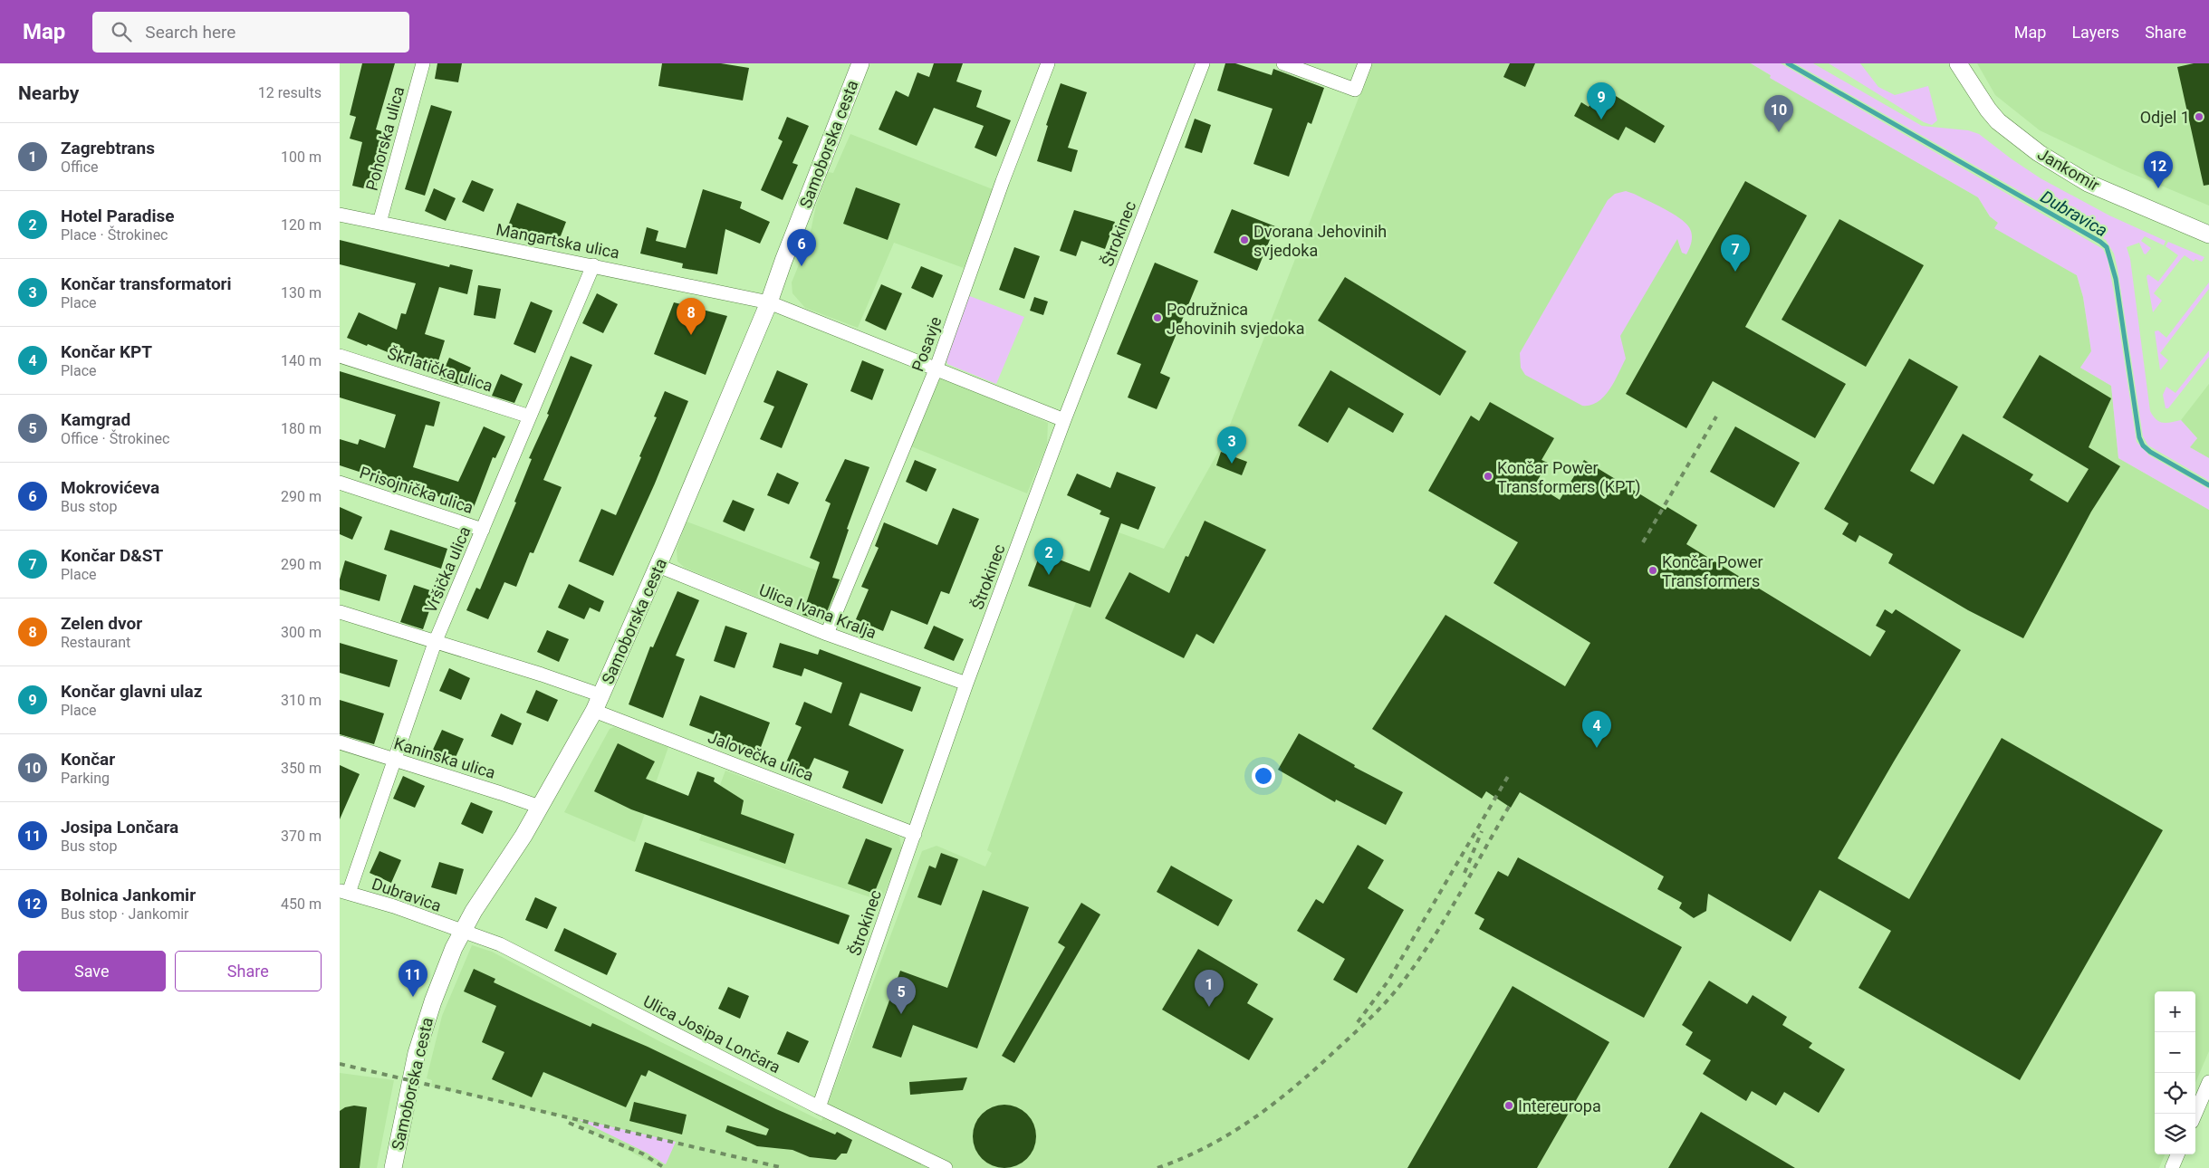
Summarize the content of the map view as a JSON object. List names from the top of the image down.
{
  "streets": {
    "street": [
      "Pohorska ulica",
      "Samoborska cesta",
      "Jankomir",
      "Štrokinec",
      "Mangartska ulica",
      "Posavje",
      "Škrlatička ulica",
      "Prisojnička ulica",
      "Vršička ulica",
      "Ulica Ivana Kralja",
      "Jalovečka ulica",
      "Kaninska ulica",
      "Dubravica",
      "Ulica Josipa Lončara"
    ]
  },
  "crossings": [
    ["Pohorska ulica", "Mangartska ulica"],
    ["Samoborska cesta", "Mangartska ulica"],
    ["Samoborska cesta", "Ulica Ivana Kralja"],
    ["Samoborska cesta", "Jalovečka ulica"],
    ["Samoborska cesta", "Kaninska ulica"],
    ["Samoborska cesta", "Dubravica"],
    ["Samoborska cesta", "Ulica Josipa Lončara"],
    ["Štrokinec", "Mangartska ulica"],
    ["Štrokinec", "Ulica Ivana Kralja"],
    ["Štrokinec", "Jalovečka ulica"],
    ["Štrokinec", "Ulica Josipa Lončara"],
    ["Mangartska ulica", "Posavje"],
    ["Mangartska ulica", "Vršička ulica"],
    ["Posavje", "Ulica Ivana Kralja"],
    ["Škrlatička ulica", "Vršička ulica"],
    ["Prisojnička ulica", "Vršička ulica"],
    ["Vršička ulica", "Jalovečka ulica"],
    ["Vršička ulica", "Kaninska ulica"],
    ["Vršička ulica", "Dubravica"],
    ["Dubravica", "Ulica Josipa Lončara"]
  ],
  "water": ["Dubravica"],
  "places": [
    "Odjel 1",
    "Dvorana Jehovinih svjedoka",
    "Podružnica Jehovinih svjedoka",
    "Končar Power Transformers (KPT)",
    "Končar Power Transformers",
    "Intereuropa"
  ],
  "page": {
    "header": "Map",
    "search": "Search here",
    "nav": ["Map", "Layers", "Share"],
    "heading": ["Nearby", "12 results"],
    "pins": [
      "9",
      "10",
      "12",
      "6",
      "7",
      "8",
      "3",
      "2",
      "4",
      "11",
      "1",
      "5"
    ],
    "list": [
      {
        "mark": "1",
        "name": "Zagrebtrans",
        "note": "Office",
        "value": "100 m"
      },
      {
        "mark": "2",
        "name": "Hotel Paradise",
        "note": "Place · Štrokinec",
        "value": "120 m"
      },
      {
        "mark": "3",
        "name": "Končar transformatori",
        "note": "Place",
        "value": "130 m"
      },
      {
        "mark": "4",
        "name": "Končar KPT",
        "note": "Place",
        "value": "140 m"
      },
      {
        "mark": "5",
        "name": "Kamgrad",
        "note": "Office · Štrokinec",
        "value": "180 m"
      },
      {
        "mark": "6",
        "name": "Mokrovićeva",
        "note": "Bus stop",
        "value": "290 m"
      },
      {
        "mark": "7",
        "name": "Končar D&ST",
        "note": "Place",
        "value": "290 m"
      },
      {
        "mark": "8",
        "name": "Zelen dvor",
        "note": "Restaurant",
        "value": "300 m"
      },
      {
        "mark": "9",
        "name": "Končar glavni ulaz",
        "note": "Place",
        "value": "310 m"
      },
      {
        "mark": "10",
        "name": "Končar",
        "note": "Parking",
        "value": "350 m"
      },
      {
        "mark": "11",
        "name": "Josipa Lončara",
        "note": "Bus stop",
        "value": "370 m"
      },
      {
        "mark": "12",
        "name": "Bolnica Jankomir",
        "note": "Bus stop · Jankomir",
        "value": "450 m"
      }
    ],
    "buttons": ["Save", "Share"],
    "map_buttons": ["+", "−"]
  }
}
